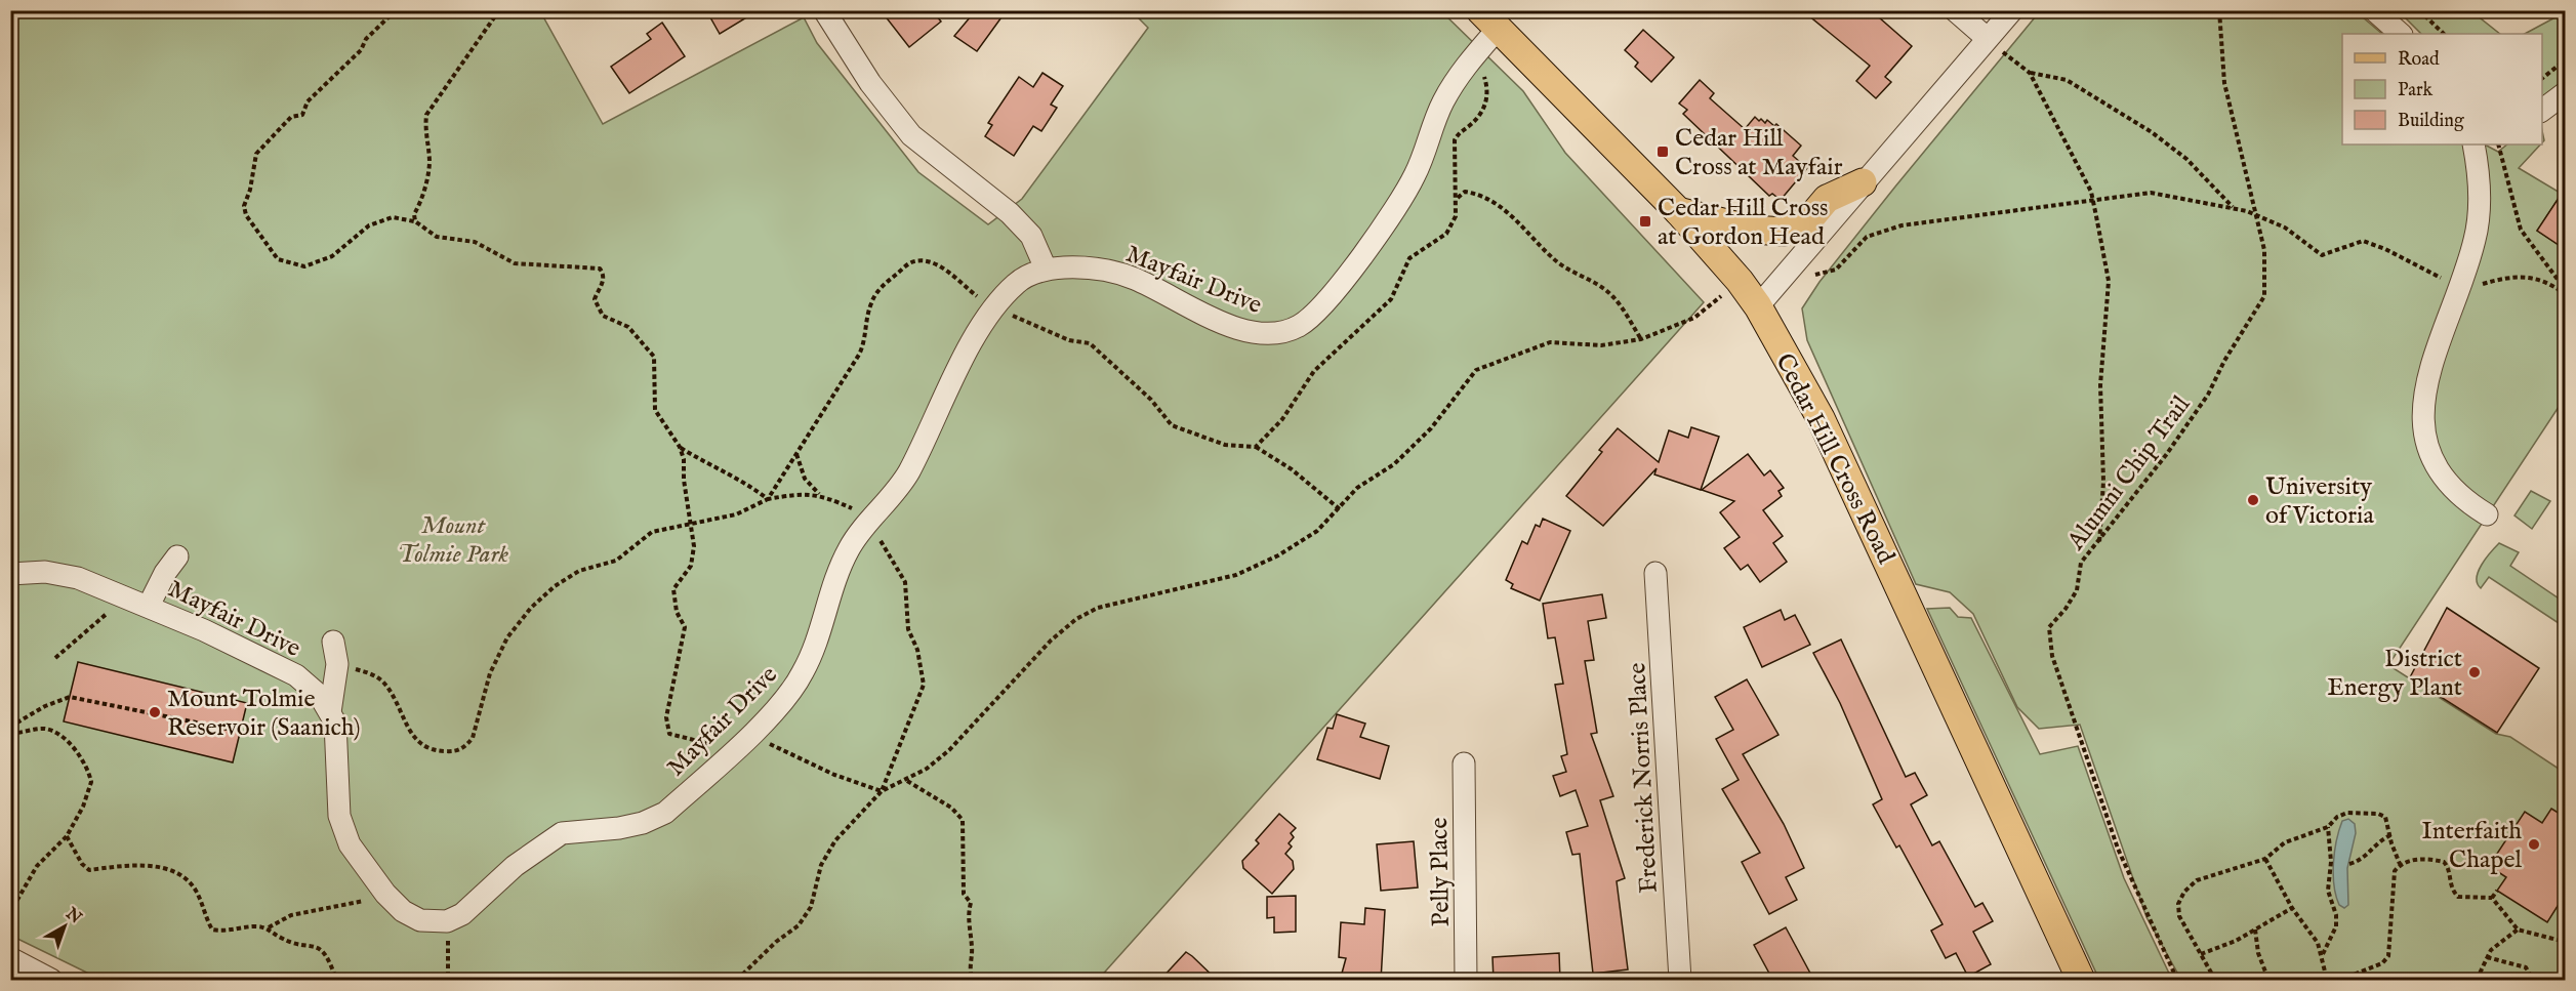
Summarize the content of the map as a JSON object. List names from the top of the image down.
{
  "streets": {
    "main road": ["Cedar Hill Cross Road"],
    "street": ["Mayfair Drive", "Frederick Norris Place", "Pelly Place"],
    "path": ["Alumni Chip Trail"]
  },
  "crossings": [
    ["Mayfair Drive", "Cedar Hill Cross Road"]
  ],
  "parks": ["Mount Tolmie Park"],
  "places": {
    "transit": ["Cedar Hill Cross at Mayfair", "Cedar Hill Cross at Gordon Head"],
    "other": [
      "University of Victoria",
      "District Energy Plant",
      "Mount Tolmie Reservoir (Saanich)",
      "Interfaith Chapel"
    ]
  },
  "legend": ["Road", "Park", "Building"],
  "north": "top right"
}
